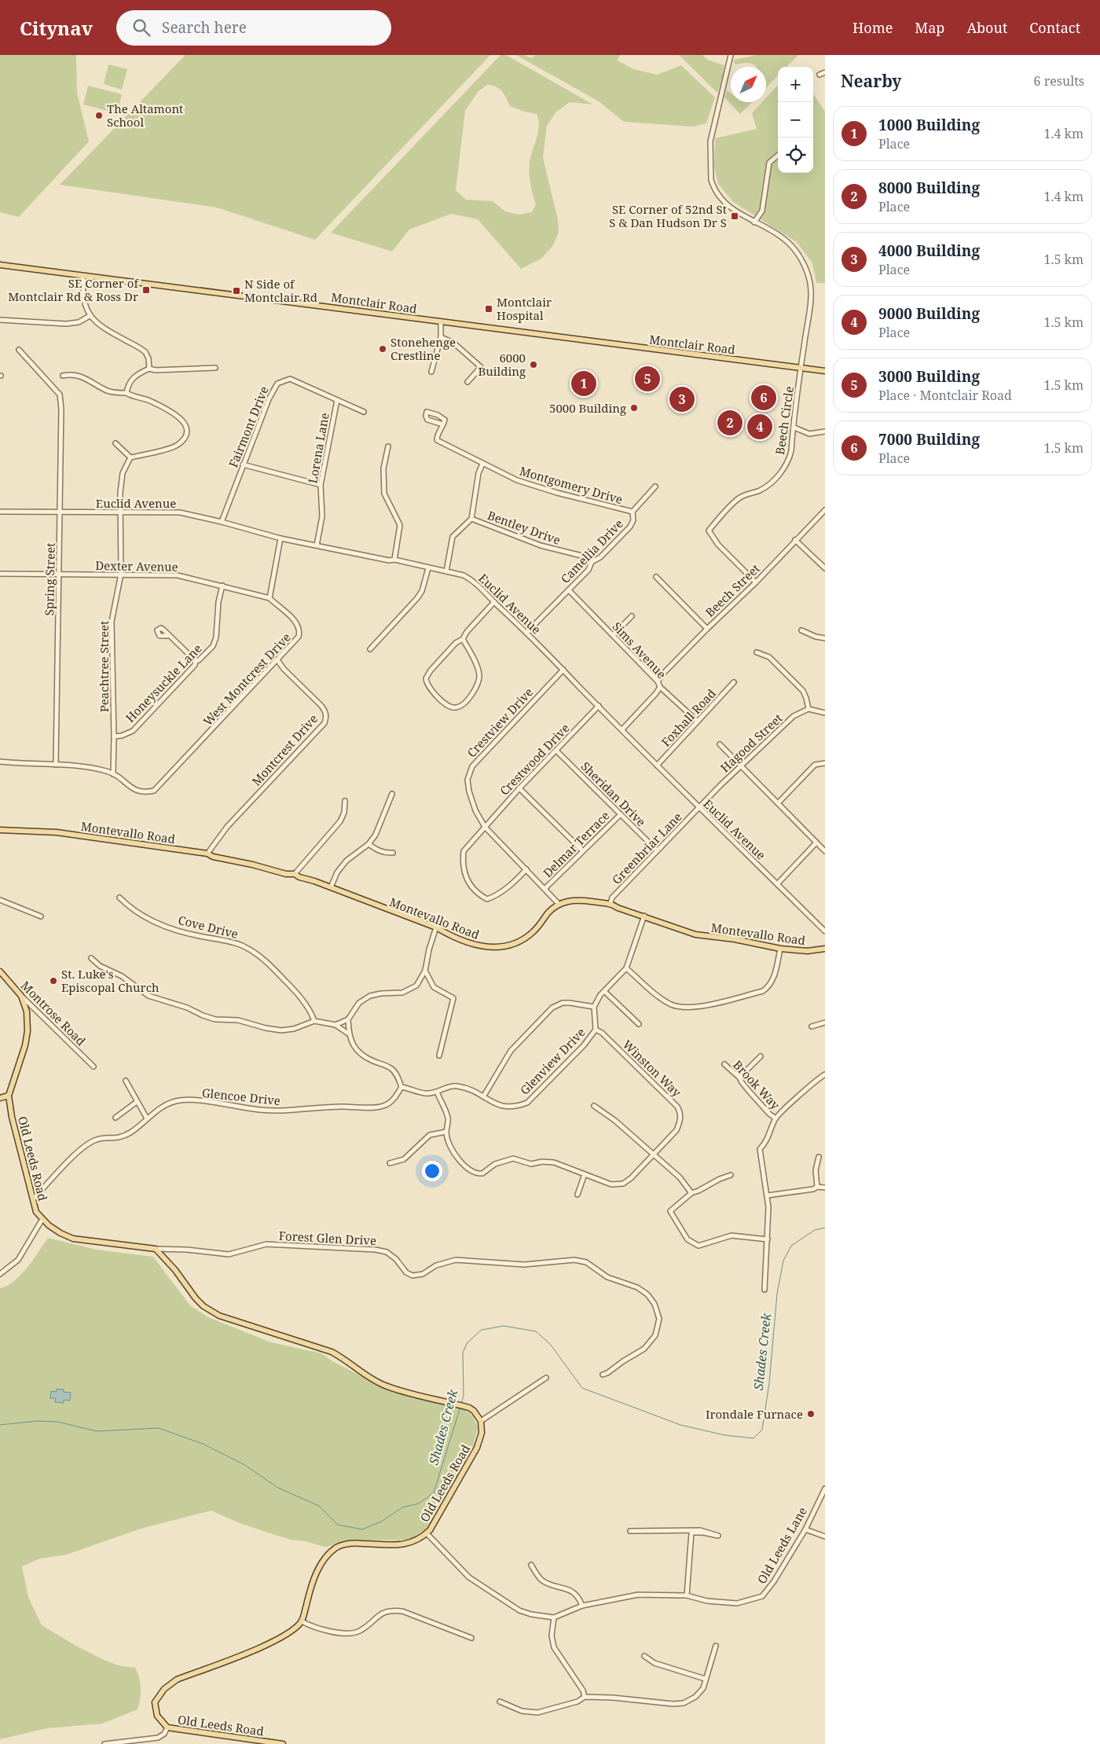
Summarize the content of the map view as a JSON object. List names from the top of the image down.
{
  "streets": {
    "main road": [
      "Montclair Road",
      "Montevallo Road",
      "Montrose Road",
      "Old Leeds Road"
    ],
    "street": [
      "Beech Circle",
      "Fairmont Drive",
      "Lorena Lane",
      "Montgomery Drive",
      "Euclid Avenue",
      "Bentley Drive",
      "Camellia Drive",
      "Dexter Avenue",
      "Spring Street",
      "Beech Street",
      "Sims Avenue",
      "Peachtree Street",
      "West Montcrest Drive",
      "Honeysuckle Lane",
      "Foxhall Road",
      "Crestview Drive",
      "Hagood Street",
      "Montcrest Drive",
      "Crestwood Drive",
      "Sheridan Drive",
      "Delmar Terrace",
      "Greenbriar Lane",
      "Cove Drive",
      "Glenview Drive",
      "Winston Way",
      "Brook Way",
      "Glencoe Drive",
      "Forest Glen Drive",
      "Old Leeds Lane"
    ]
  },
  "crossings": [
    ["Montclair Road", "Beech Circle"],
    ["Beech Circle", "Beech Street"],
    ["Fairmont Drive", "Lorena Lane"],
    ["Fairmont Drive", "Euclid Avenue"],
    ["Lorena Lane", "Euclid Avenue"],
    ["Montgomery Drive", "Camellia Drive"],
    ["Euclid Avenue", "Camellia Drive"],
    ["Euclid Avenue", "Spring Street"],
    ["Euclid Avenue", "Peachtree Street"],
    ["Euclid Avenue", "Foxhall Road"],
    ["Euclid Avenue", "Crestview Drive"],
    ["Euclid Avenue", "Hagood Street"],
    ["Euclid Avenue", "Crestwood Drive"],
    ["Euclid Avenue", "Greenbriar Lane"],
    ["Bentley Drive", "Camellia Drive"],
    ["Camellia Drive", "Sims Avenue"],
    ["Dexter Avenue", "Spring Street"],
    ["Dexter Avenue", "Peachtree Street"],
    ["Dexter Avenue", "West Montcrest Drive"],
    ["Dexter Avenue", "Honeysuckle Lane"],
    ["Beech Street", "Sims Avenue"],
    ["Sims Avenue", "Foxhall Road"],
    ["Peachtree Street", "West Montcrest Drive"],
    ["Peachtree Street", "Honeysuckle Lane"],
    ["West Montcrest Drive", "Montcrest Drive"],
    ["Crestview Drive", "Crestwood Drive"],
    ["Crestview Drive", "Montevallo Road"],
    ["Crestview Drive", "Delmar Terrace"],
    ["Hagood Street", "Greenbriar Lane"],
    ["Montcrest Drive", "Montevallo Road"],
    ["Crestwood Drive", "Sheridan Drive"],
    ["Sheridan Drive", "Delmar Terrace"],
    ["Sheridan Drive", "Greenbriar Lane"],
    ["Montevallo Road", "Greenbriar Lane"],
    ["Montrose Road", "Old Leeds Road"],
    ["Glenview Drive", "Winston Way"],
    ["Glenview Drive", "Glencoe Drive"],
    ["Glencoe Drive", "Old Leeds Road"],
    ["Old Leeds Road", "Forest Glen Drive"]
  ],
  "water": ["Shades Creek"],
  "places": {
    "other": [
      "The Altamont School",
      "Stonehenge Crestline",
      "6000 Building",
      "5000 Building",
      "St. Luke's Episcopal Church",
      "Irondale Furnace"
    ],
    "transit": [
      "SE Corner of 52nd St S & Dan Hudson Dr S",
      "SE Corner of Montclair Rd & Ross Dr",
      "N Side of Montclair Rd",
      "Montclair Hospital"
    ]
  },
  "north": "top right",
  "page": {
    "header": "Citynav",
    "search": "Search here",
    "nav": [
      "Home",
      "Map",
      "About",
      "Contact"
    ],
    "heading": ["Nearby", "6 results"],
    "map_buttons": ["+", "−"],
    "list": [
      {
        "mark": "1",
        "name": "1000 Building",
        "note": "Place",
        "value": "1.4 km"
      },
      {
        "mark": "2",
        "name": "8000 Building",
        "note": "Place",
        "value": "1.4 km"
      },
      {
        "mark": "3",
        "name": "4000 Building",
        "note": "Place",
        "value": "1.5 km"
      },
      {
        "mark": "4",
        "name": "9000 Building",
        "note": "Place",
        "value": "1.5 km"
      },
      {
        "mark": "5",
        "name": "3000 Building",
        "note": "Place · Montclair Road",
        "value": "1.5 km"
      },
      {
        "mark": "6",
        "name": "7000 Building",
        "note": "Place",
        "value": "1.5 km"
      }
    ],
    "pins": [
      "5",
      "1",
      "6",
      "3",
      "2",
      "4"
    ]
  }
}
